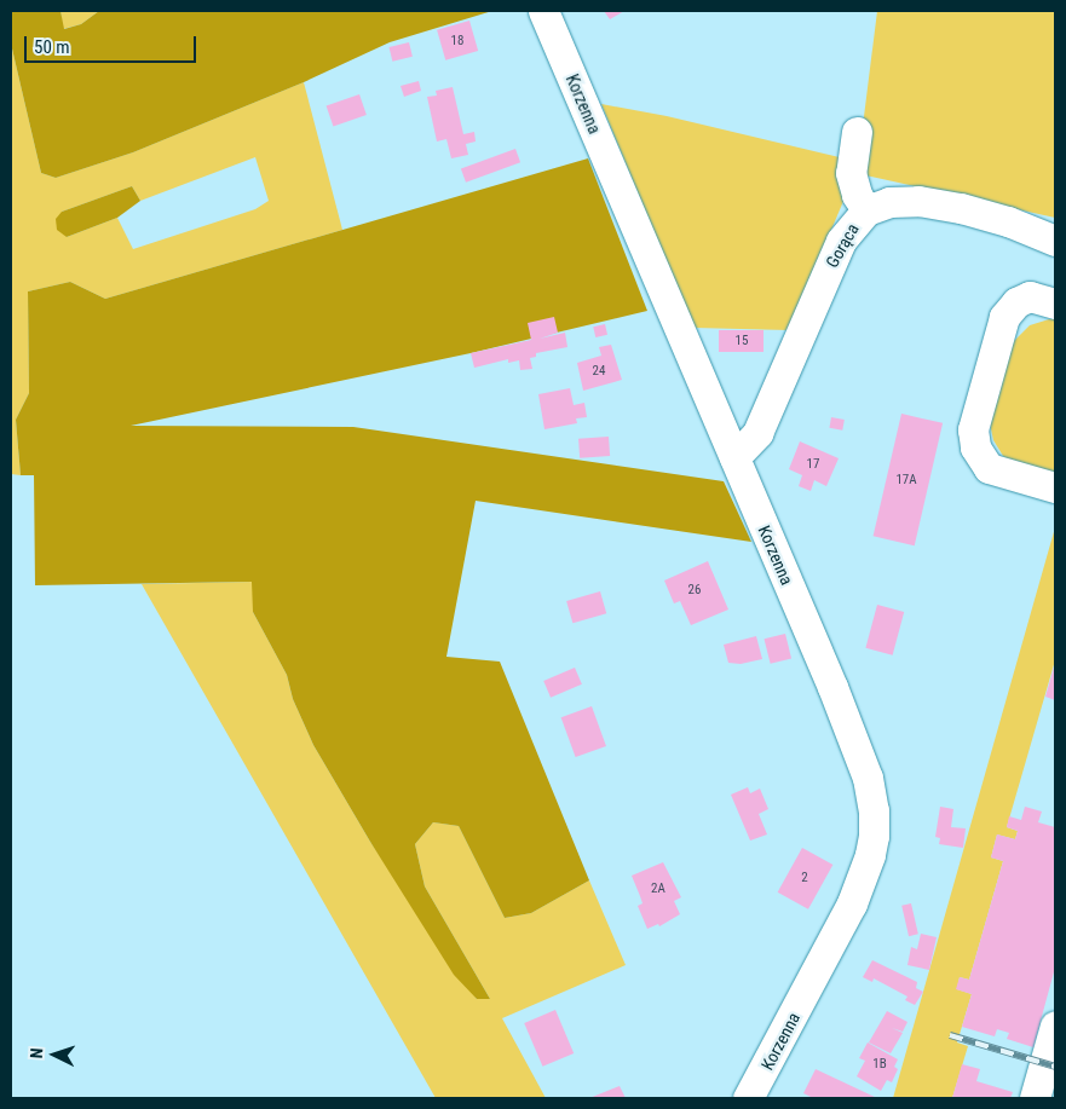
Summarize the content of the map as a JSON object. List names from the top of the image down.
{
  "streets": {
    "street": ["Korzenna", "Gorąca"]
  },
  "crossings": [
    ["Korzenna", "Gorąca"]
  ],
  "house_numbers": [
    "18",
    "15",
    "24",
    "17",
    "17A",
    "26",
    "2",
    "2A",
    "1B"
  ],
  "scale_bar": "50 m",
  "north": "left"
}
